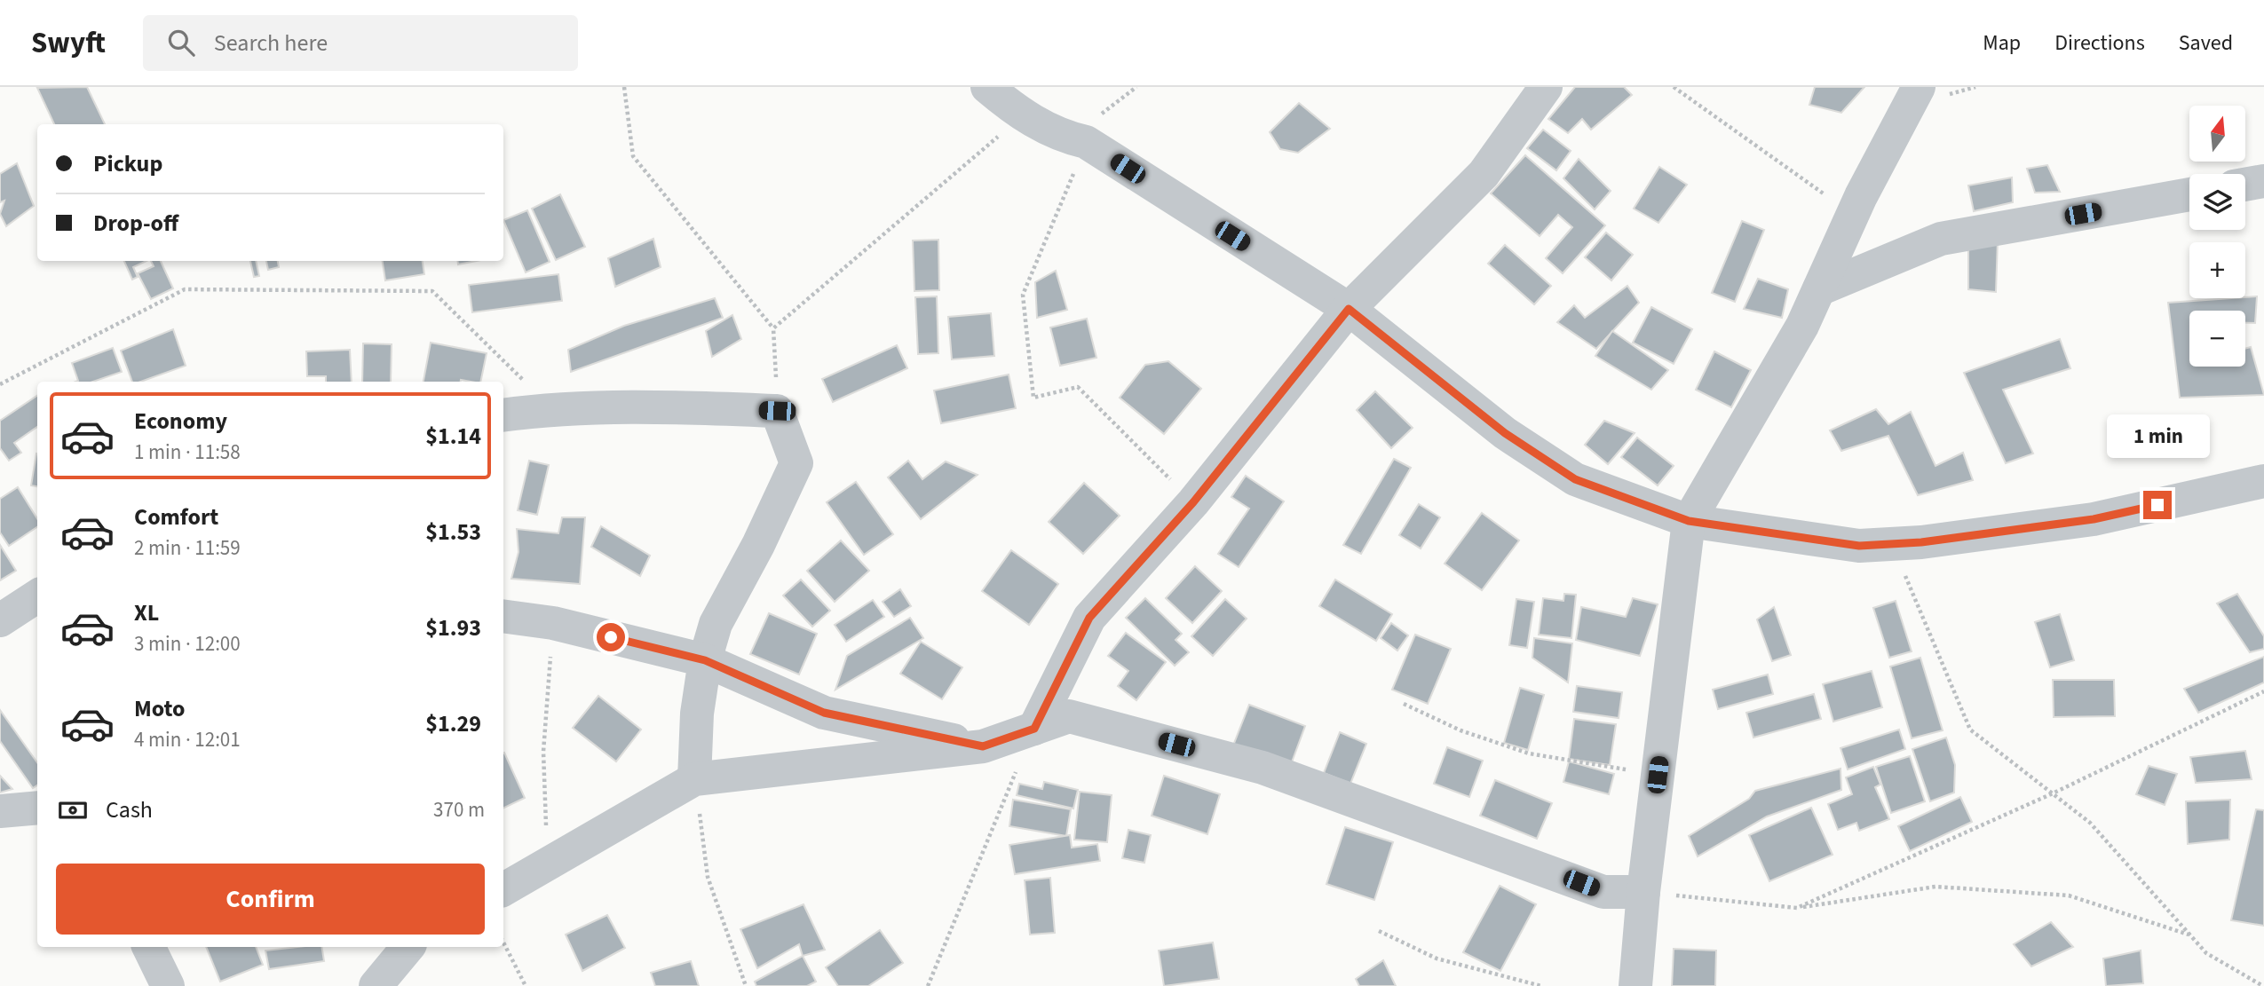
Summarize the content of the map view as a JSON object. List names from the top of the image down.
{
  "north": "top",
  "page": {
    "header": "Swyft",
    "search": "Search here",
    "nav": ["Map", "Directions", "Saved"],
    "map_buttons": ["+", "−"],
    "banner": ["Pickup", "Drop-off"],
    "list": [
      {
        "name": "Economy",
        "note": "1 min · 11:58",
        "value": "$1.14"
      },
      {
        "name": "Comfort",
        "note": "2 min · 11:59",
        "value": "$1.53"
      },
      {
        "name": "XL",
        "note": "3 min · 12:00",
        "value": "$1.93"
      },
      {
        "name": "Moto",
        "note": "4 min · 12:01",
        "value": "$1.29"
      }
    ],
    "bubble": "1 min",
    "pay": ["Cash", "370 m"],
    "buttons": "Confirm"
  }
}
